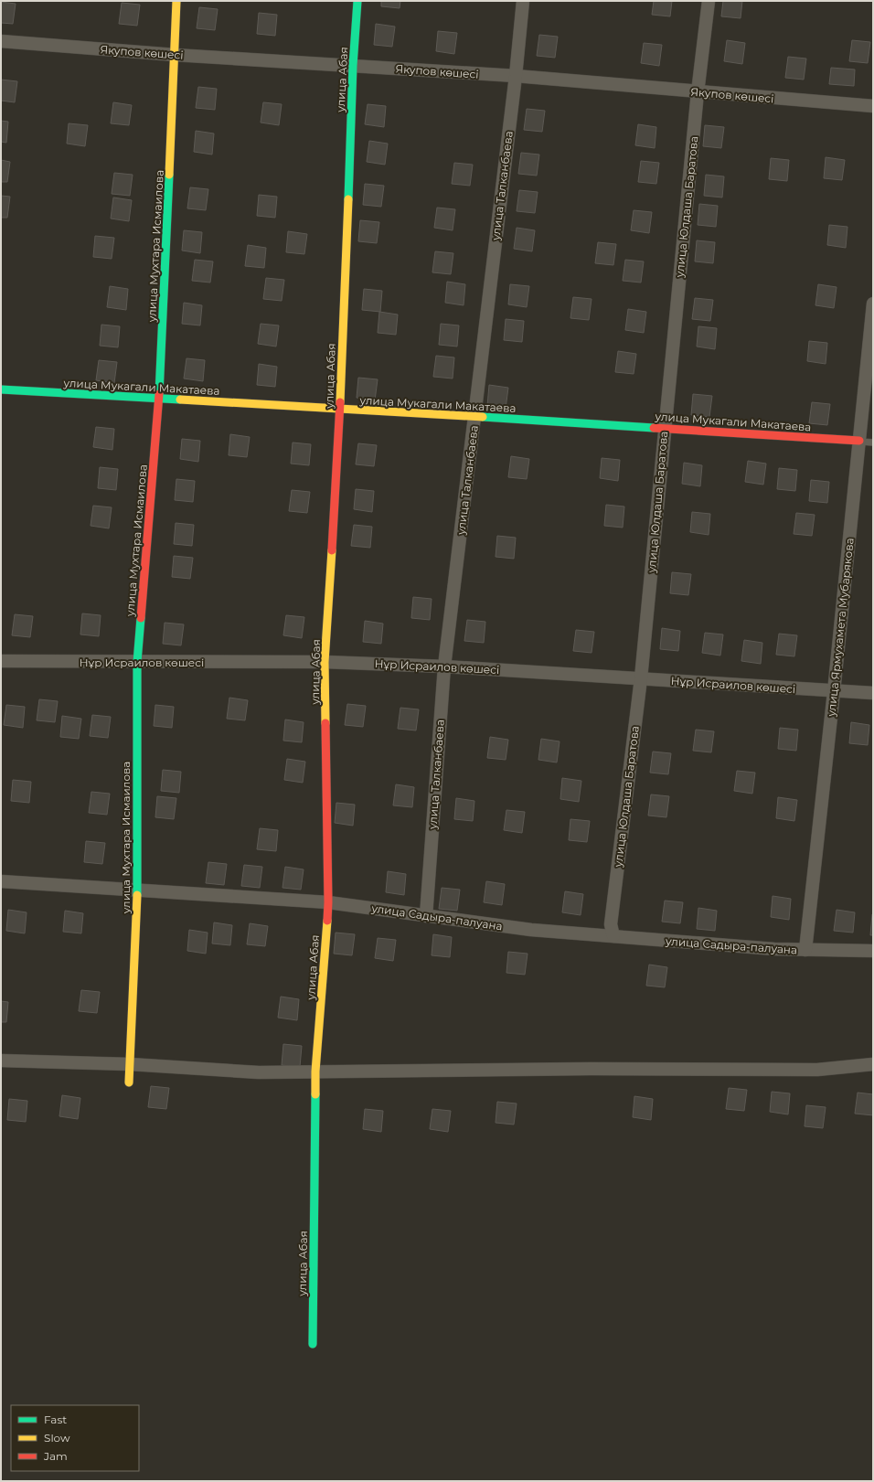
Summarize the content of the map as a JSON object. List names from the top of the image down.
{
  "streets": {
    "street": [
      "Якупов көшесі",
      "улица Абая",
      "улица Талканбаева",
      "улица Юлдаша Баратова",
      "улица Мухтара Исмаилова",
      "улица Мукагали Макатаева",
      "улица Ярмухамета Мубарякова",
      "Нұр Исраилов көшесі",
      "улица Садыра-палуана"
    ]
  },
  "crossings": [
    ["Якупов көшесі", "улица Абая"],
    ["Якупов көшесі", "улица Талканбаева"],
    ["Якупов көшесі", "улица Юлдаша Баратова"],
    ["Якупов көшесі", "улица Мухтара Исмаилова"],
    ["улица Абая", "улица Мукагали Макатаева"],
    ["улица Абая", "Нұр Исраилов көшесі"],
    ["улица Абая", "улица Садыра-палуана"],
    ["улица Талканбаева", "улица Мукагали Макатаева"],
    ["улица Талканбаева", "Нұр Исраилов көшесі"],
    ["улица Талканбаева", "улица Садыра-палуана"],
    ["улица Юлдаша Баратова", "улица Мукагали Макатаева"],
    ["улица Юлдаша Баратова", "Нұр Исраилов көшесі"],
    ["улица Юлдаша Баратова", "улица Садыра-палуана"],
    ["улица Мухтара Исмаилова", "улица Мукагали Макатаева"],
    ["улица Мухтара Исмаилова", "Нұр Исраилов көшесі"],
    ["улица Мухтара Исмаилова", "улица Садыра-палуана"],
    ["улица Мукагали Макатаева", "улица Ярмухамета Мубарякова"],
    ["улица Ярмухамета Мубарякова", "Нұр Исраилов көшесі"],
    ["улица Ярмухамета Мубарякова", "улица Садыра-палуана"]
  ],
  "legend": ["Fast", "Slow", "Jam"]
}
